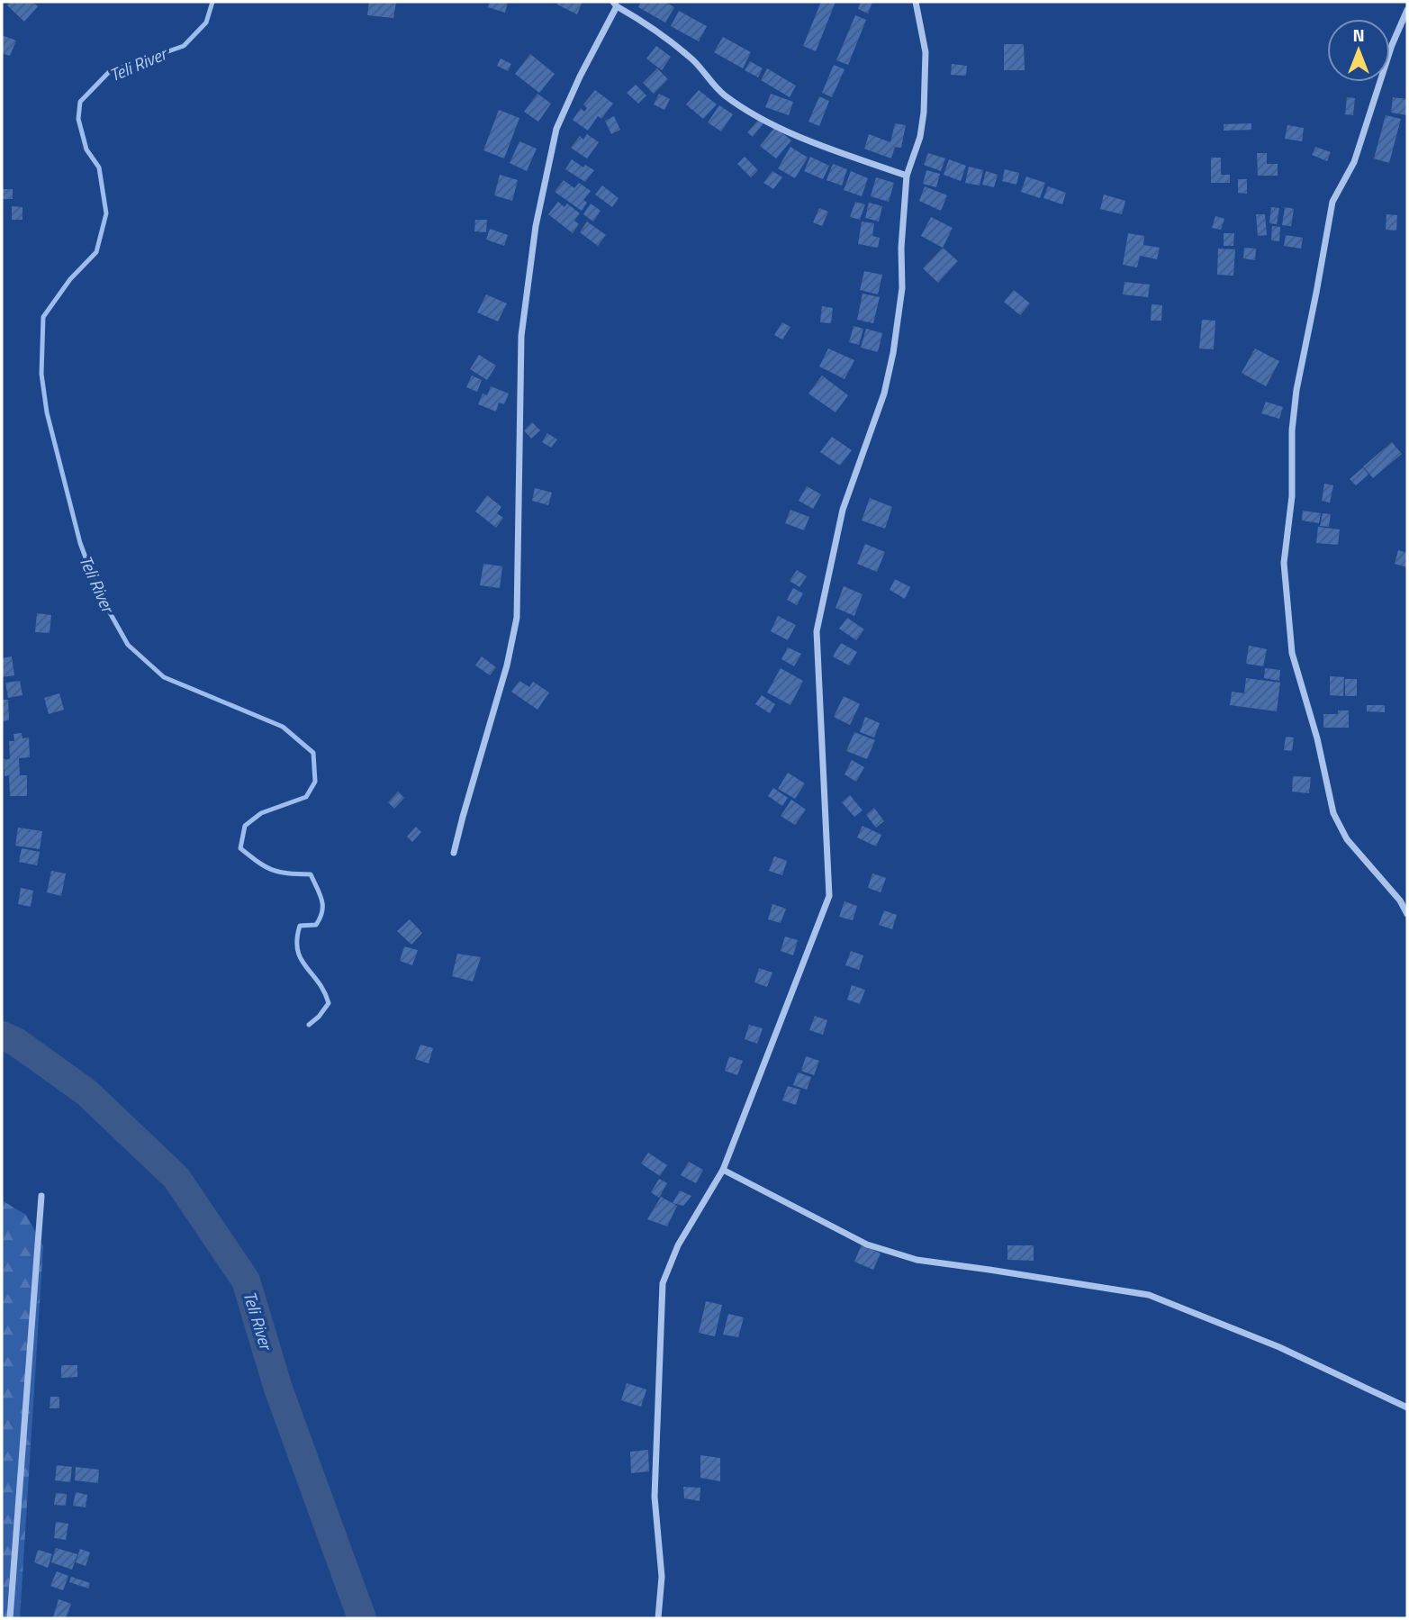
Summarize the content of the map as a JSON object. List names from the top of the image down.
{
  "water": ["Teli River"],
  "north": "top"
}
